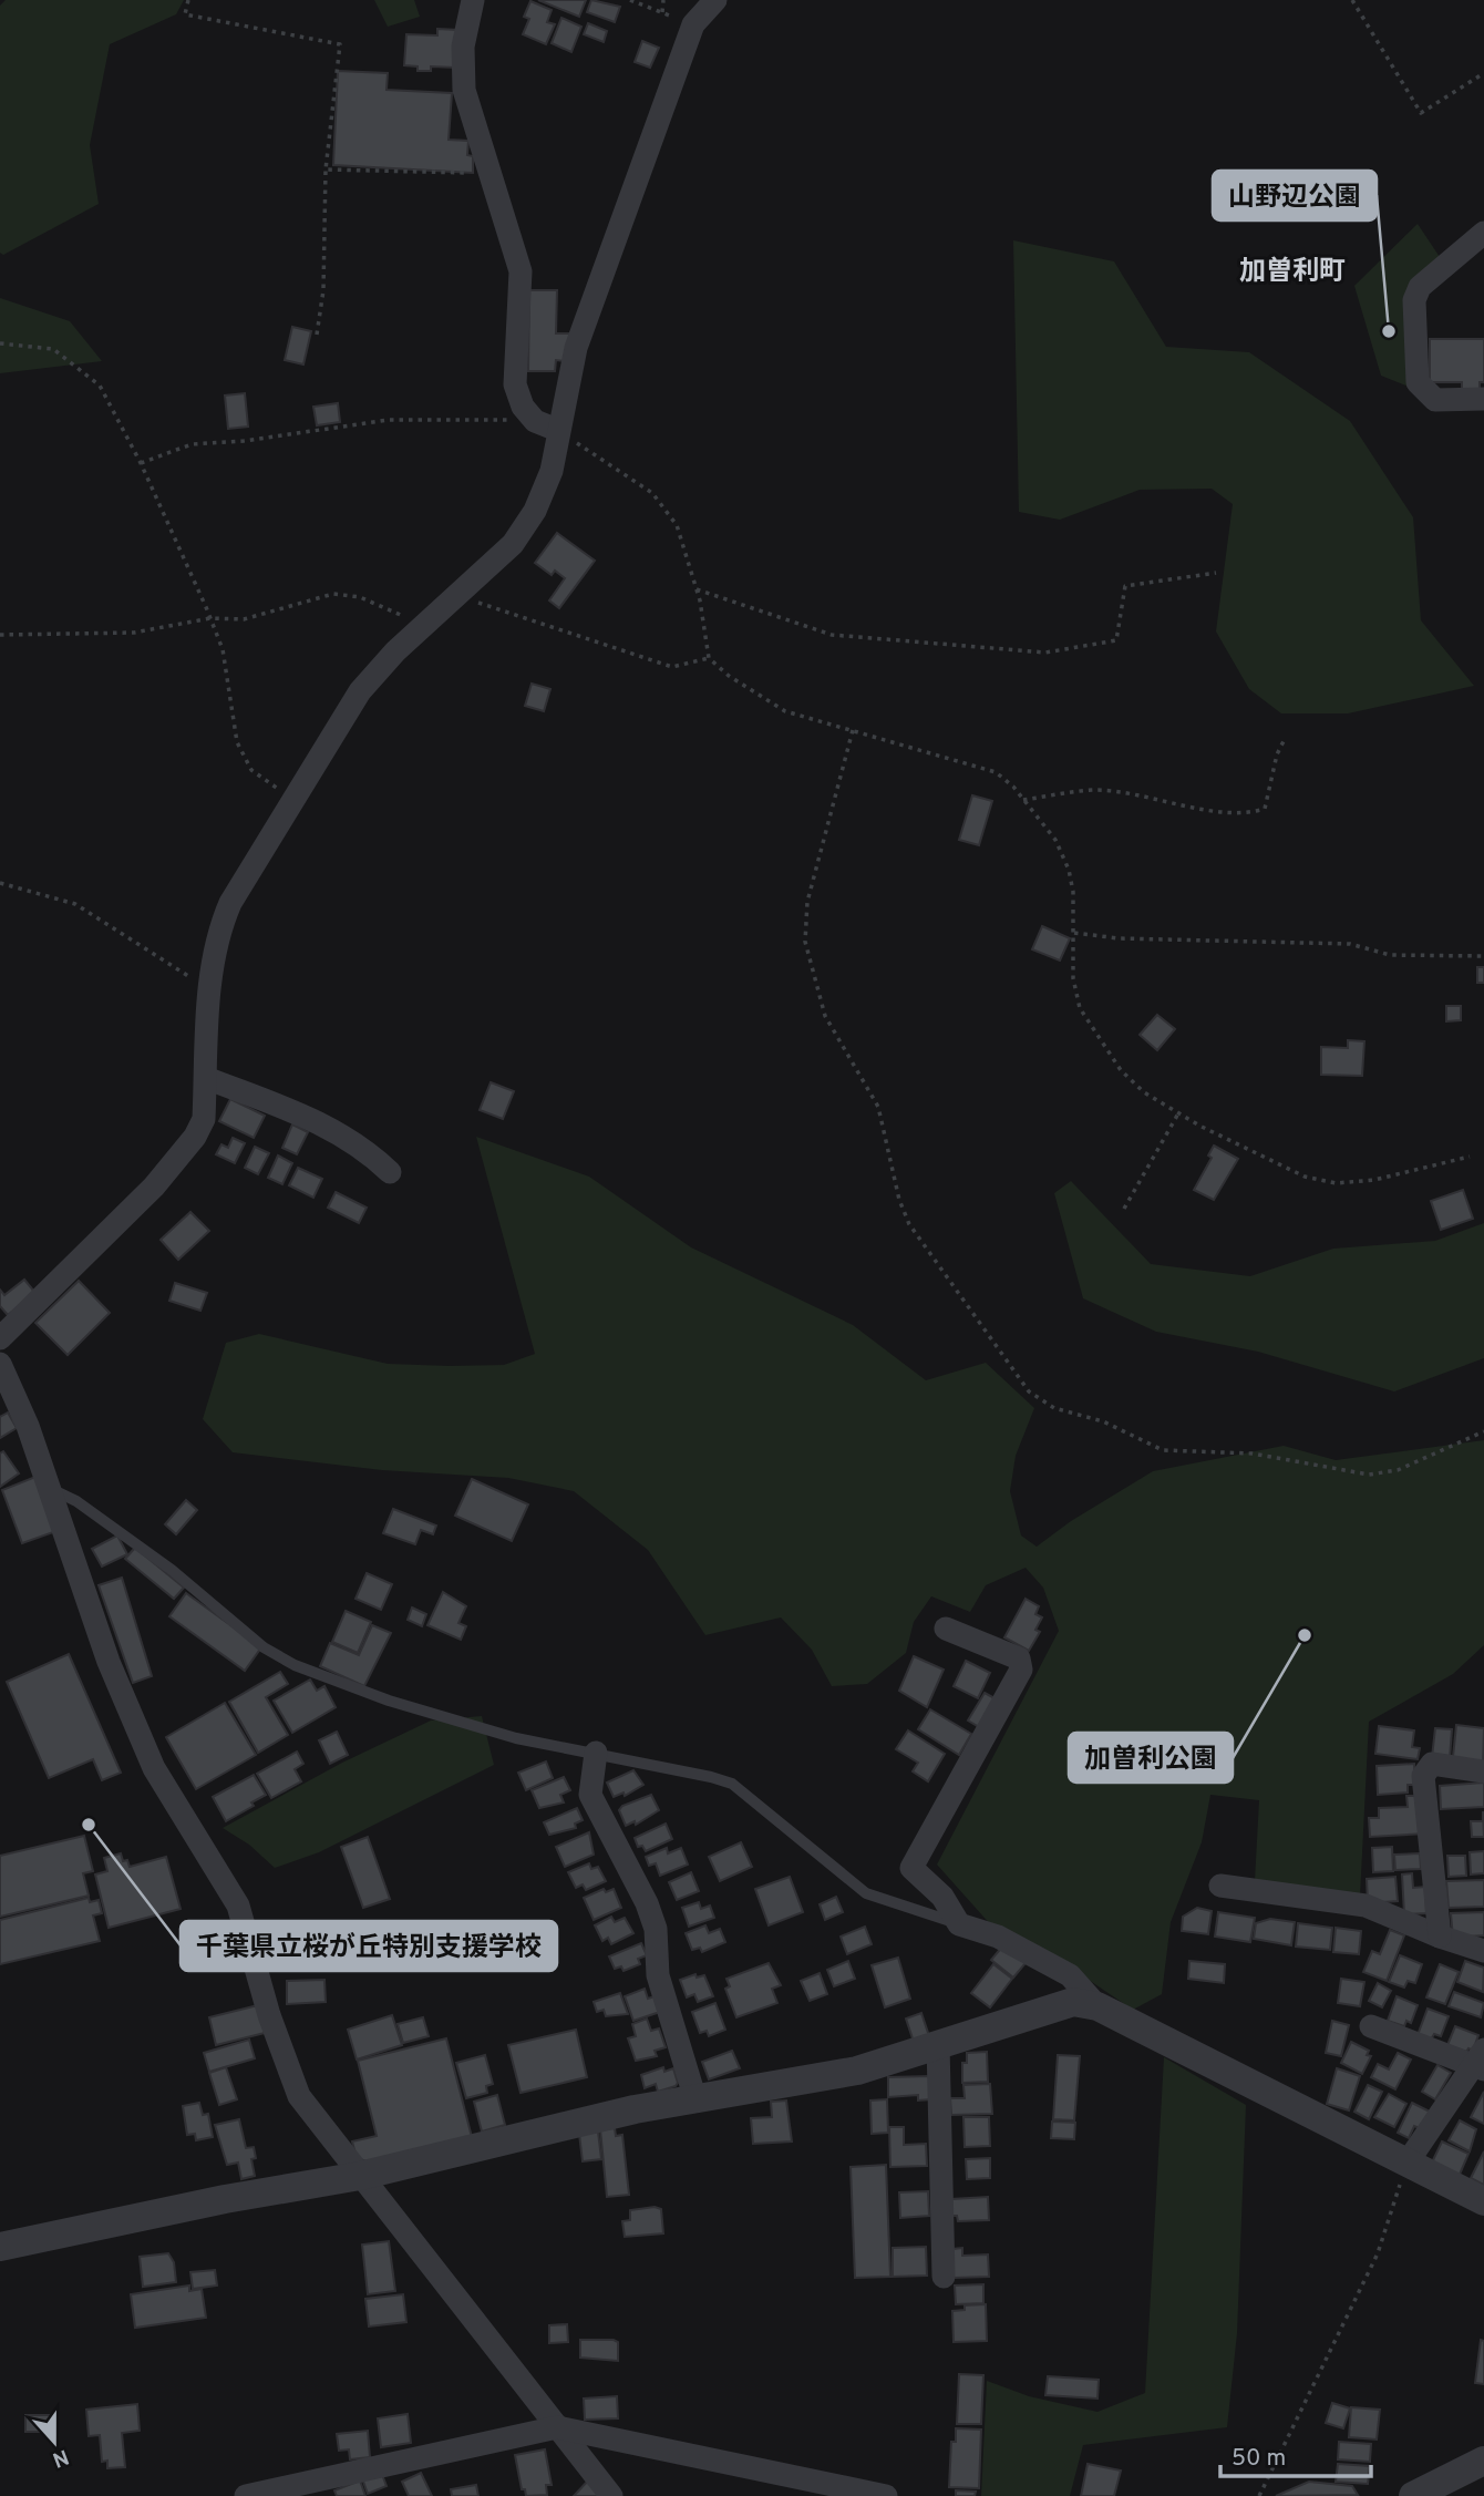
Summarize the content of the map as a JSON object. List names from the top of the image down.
{
  "districts": ["加曽利町"],
  "places": ["山野辺公園", "加曽利公園", "千葉県立桜が丘特別支援学校"],
  "scale_bar": "50 m",
  "north": "bottom"
}
